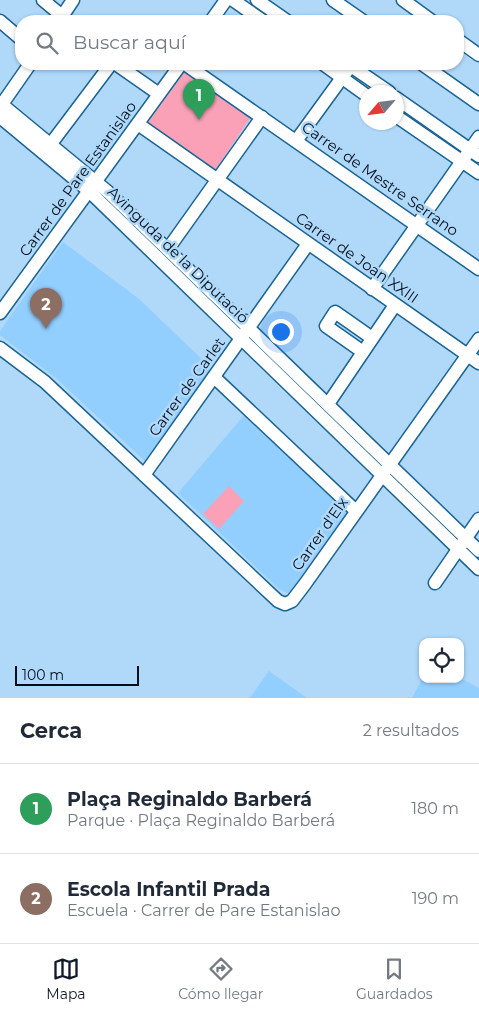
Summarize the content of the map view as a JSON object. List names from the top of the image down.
{
  "streets": {
    "street": [
      "Carrer de Pare Estanislao",
      "Carrer de Mestre Serrano",
      "Avinguda de la Diputació",
      "Carrer de Joan XXIII",
      "Carrer de Carlet",
      "Carrer d'Elx"
    ]
  },
  "crossings": [
    ["Carrer de Pare Estanislao", "Avinguda de la Diputació"],
    ["Carrer de Pare Estanislao", "Carrer de Joan XXIII"],
    ["Avinguda de la Diputació", "Carrer de Carlet"],
    ["Avinguda de la Diputació", "Carrer d'Elx"],
    ["Carrer de Joan XXIII", "Carrer de Carlet"],
    ["Carrer de Joan XXIII", "Carrer d'Elx"],
    ["Carrer de Carlet", "Carrer d'Elx"]
  ],
  "scale_bar": "100 m",
  "north": "bottom left",
  "page": {
    "search": "Buscar aquí",
    "pins": ["1", "2"],
    "scale": "100 m",
    "heading": ["Cerca", "2 resultados"],
    "list": [
      {
        "mark": "1",
        "name": "Plaça Reginaldo Barberá",
        "note": "Parque · Plaça Reginaldo Barberá",
        "value": "180 m"
      },
      {
        "mark": "2",
        "name": "Escola Infantil Prada",
        "note": "Escuela · Carrer de Pare Estanislao",
        "value": "190 m"
      }
    ],
    "nav": ["Mapa", "Cómo llegar", "Guardados"]
  }
}
